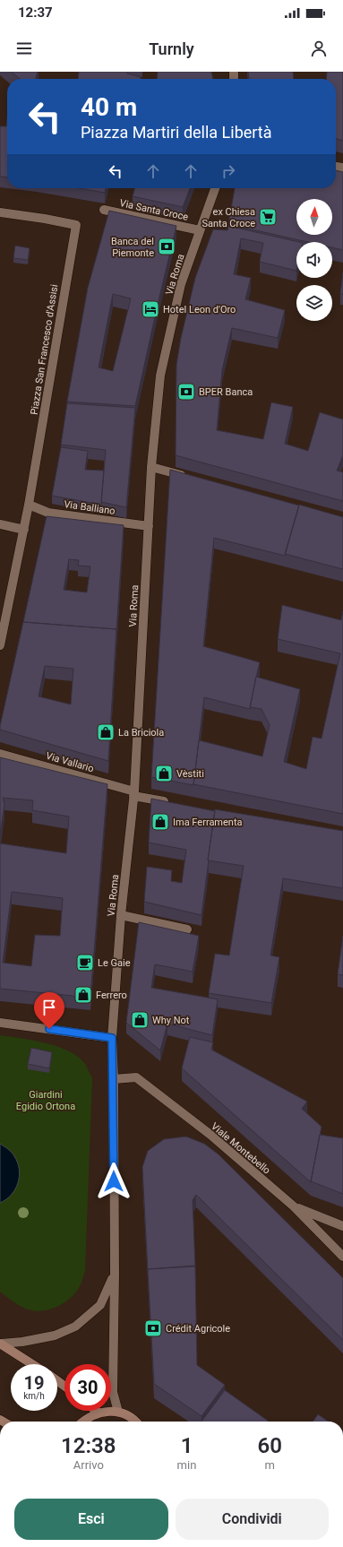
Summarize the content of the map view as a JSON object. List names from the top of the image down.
{
  "streets": {
    "street": [
      "Via Santa Croce",
      "Via Roma",
      "Piazza San Francesco d'Assisi",
      "Via Balliano",
      "Via Vallario",
      "Viale Montebello"
    ]
  },
  "crossings": [
    ["Via Santa Croce", "Via Roma"],
    ["Via Roma", "Via Balliano"],
    ["Via Roma", "Via Vallario"],
    ["Via Roma", "Viale Montebello"],
    ["Piazza San Francesco d'Assisi", "Via Balliano"]
  ],
  "parks": ["Giardini Egidio Ortona"],
  "places": {
    "supermarket": ["ex Chiesa Santa Croce"],
    "bank": ["Banca del Piemonte", "BPER Banca", "Crédit Agricole"],
    "hotel": ["Hotel Leon d'Oro"],
    "shop": [
      "La Briciola",
      "Vèstiti",
      "Ima Ferramenta",
      "Ferrero",
      "Why Not"
    ],
    "cafe": ["Le Gaie"]
  },
  "north": "top",
  "page": {
    "status": "12:37",
    "header": "Turnly",
    "turn": ["40 m", "Piazza Martiri della Libertà"],
    "speed": "19 km/h",
    "limit": "30",
    "eta": [
      "12:38",
      "Arrivo",
      "1",
      "min",
      "60",
      "m"
    ],
    "buttons": ["Esci", "Condividi"]
  }
}
